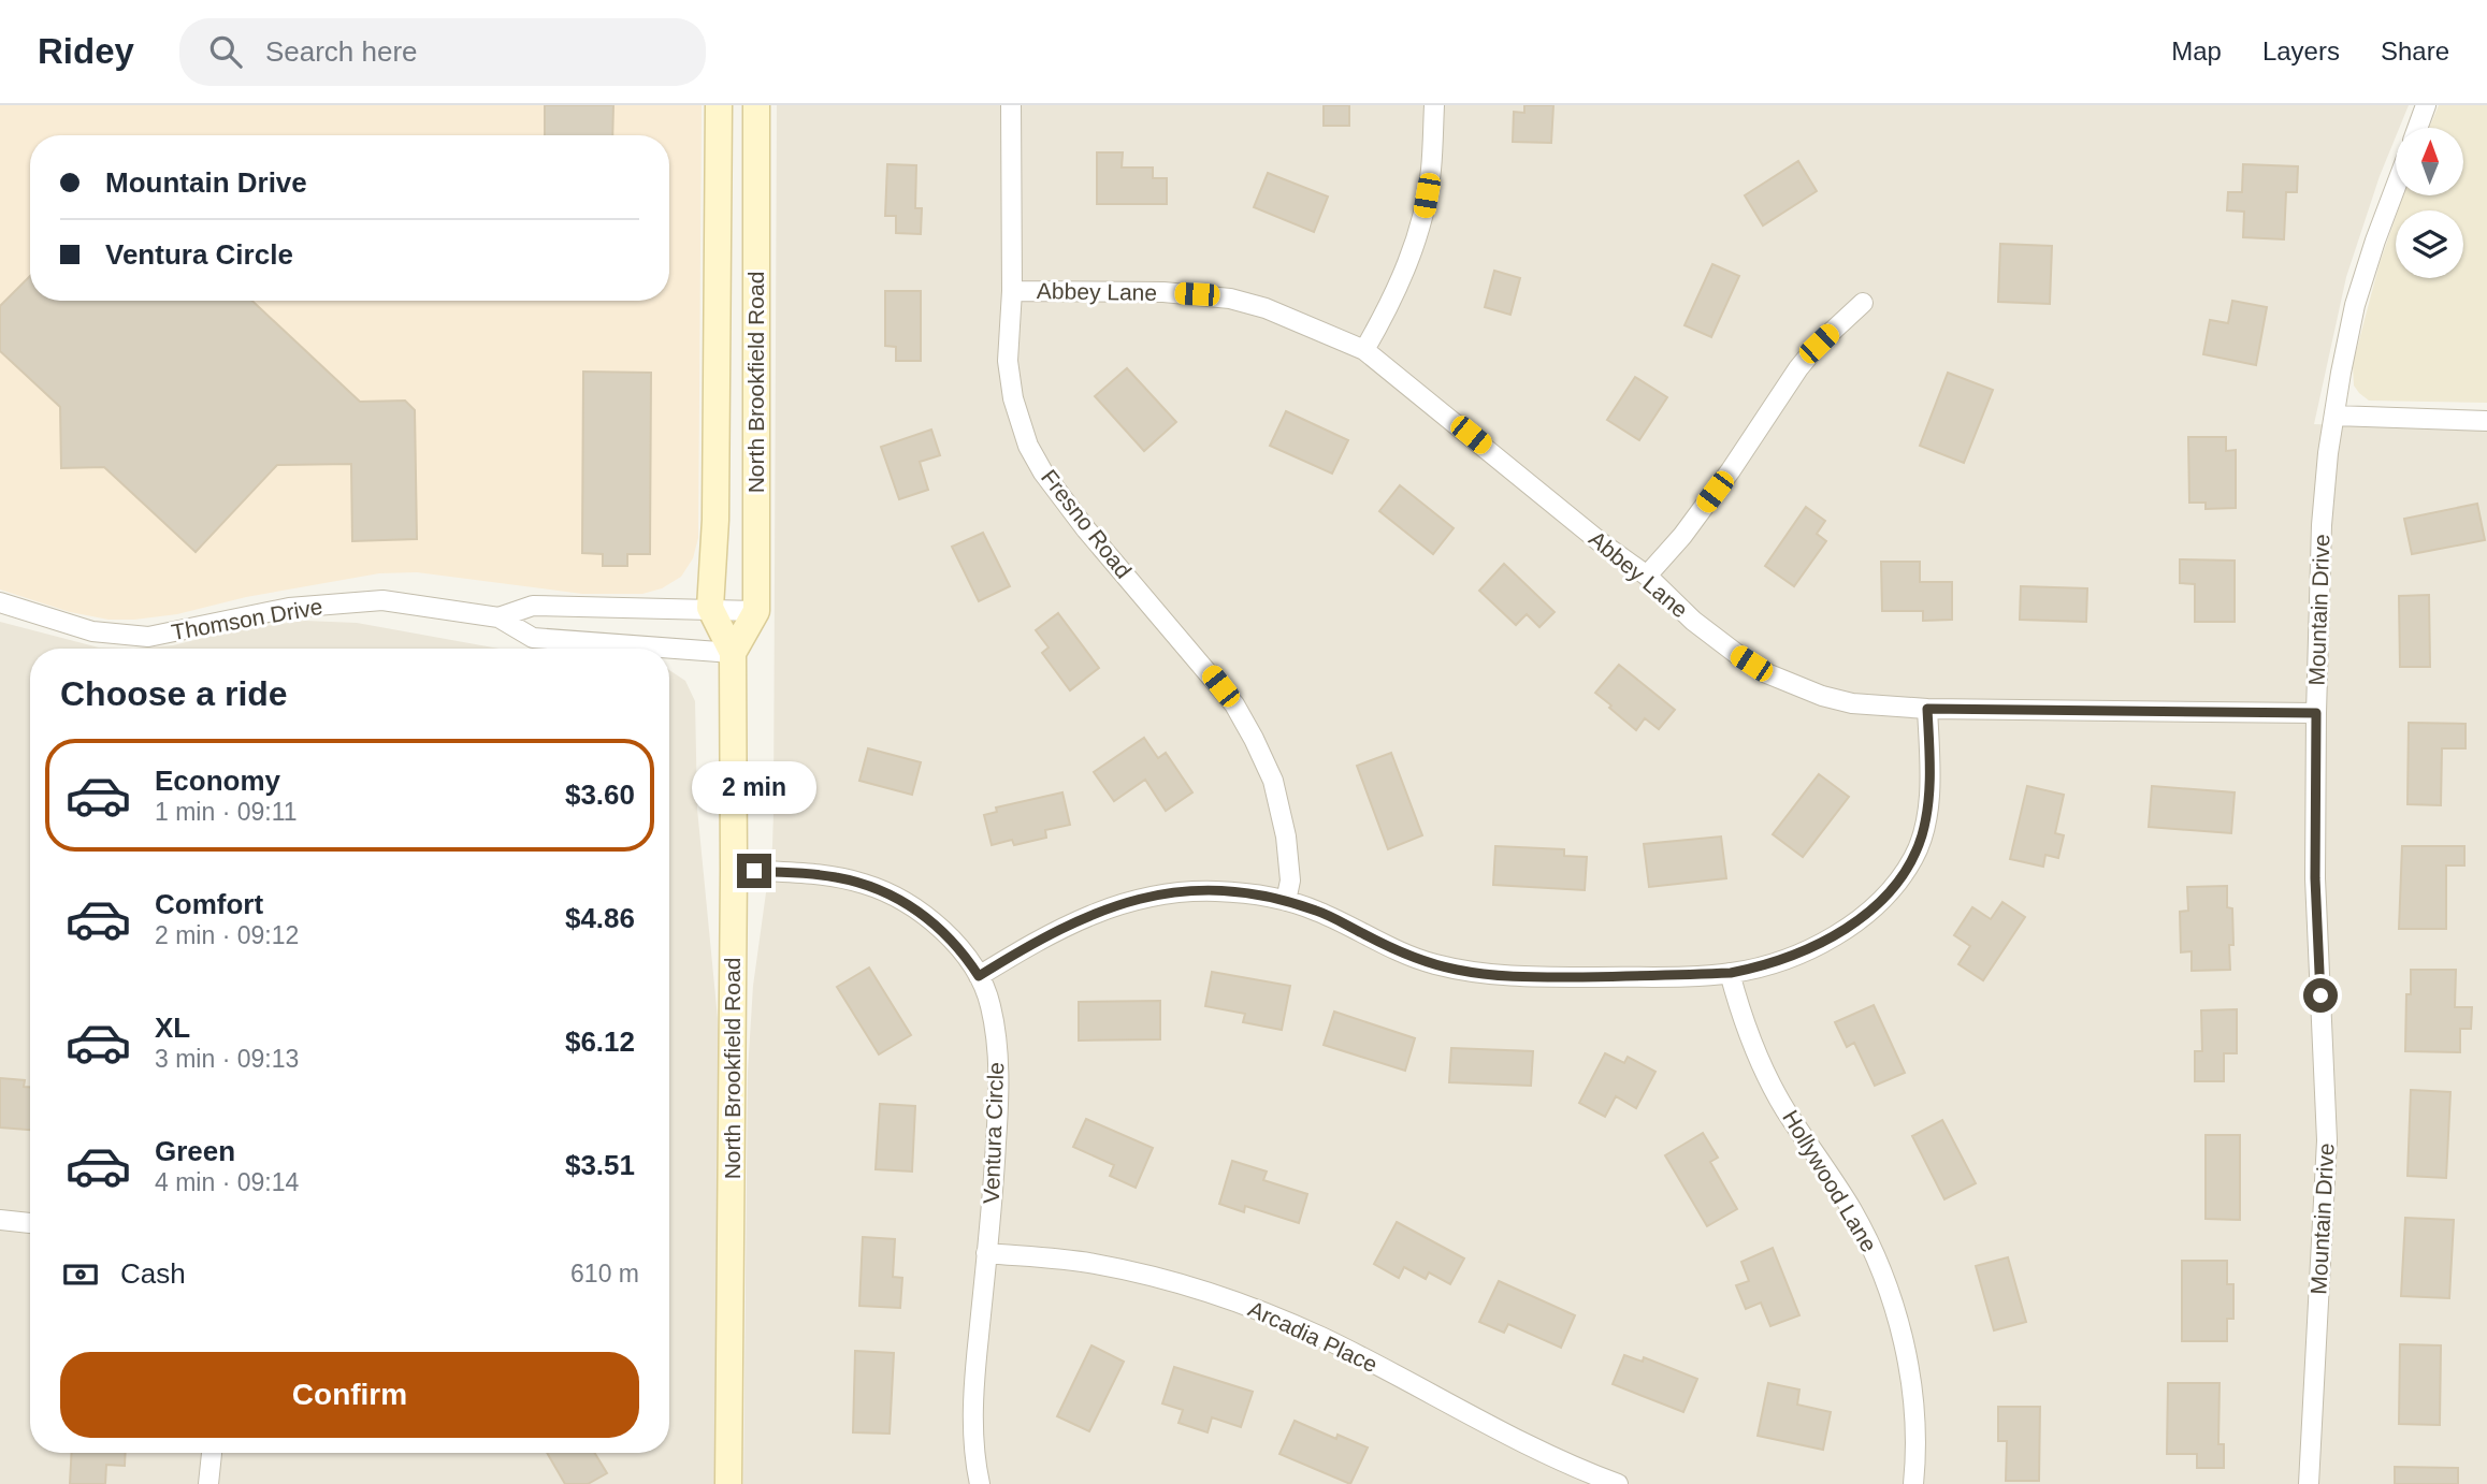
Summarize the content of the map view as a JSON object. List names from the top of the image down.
{
  "streets": {
    "street": [
      "Abbey Lane",
      "North Brookfield Road",
      "Fresno Road",
      "Mountain Drive",
      "Thomson Drive",
      "Ventura Circle",
      "Hollywood Lane",
      "Arcadia Place"
    ]
  },
  "crossings": [
    ["Abbey Lane", "Fresno Road"],
    ["Abbey Lane", "Mountain Drive"],
    ["North Brookfield Road", "Thomson Drive"],
    ["North Brookfield Road", "Ventura Circle"],
    ["Ventura Circle", "Arcadia Place"]
  ],
  "north": "top",
  "page": {
    "header": "Ridey",
    "search": "Search here",
    "nav": ["Map", "Layers", "Share"],
    "banner": ["Mountain Drive", "Ventura Circle"],
    "heading": "Choose a ride",
    "list": [
      {
        "name": "Economy",
        "note": "1 min · 09:11",
        "value": "$3.60"
      },
      {
        "name": "Comfort",
        "note": "2 min · 09:12",
        "value": "$4.86"
      },
      {
        "name": "XL",
        "note": "3 min · 09:13",
        "value": "$6.12"
      },
      {
        "name": "Green",
        "note": "4 min · 09:14",
        "value": "$3.51"
      }
    ],
    "bubble": "2 min",
    "pay": ["Cash", "610 m"],
    "buttons": "Confirm"
  }
}
